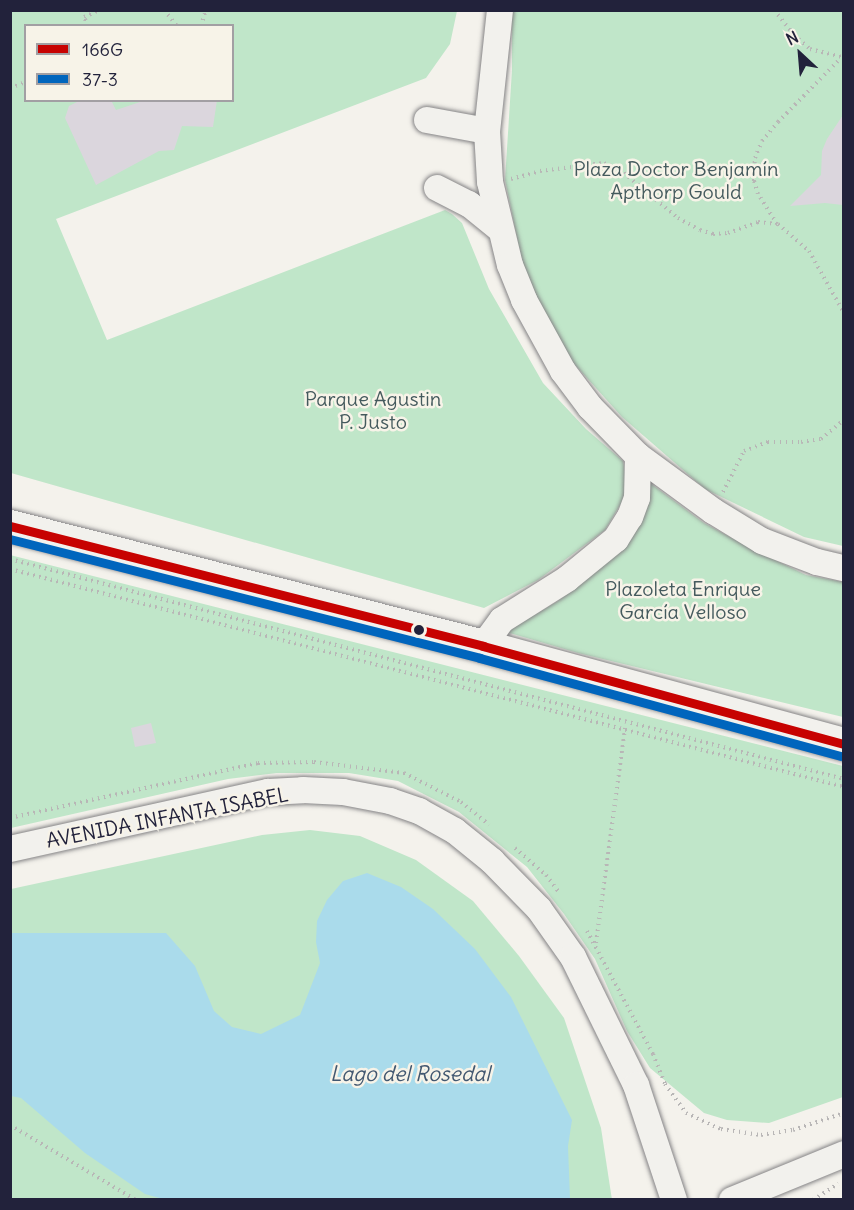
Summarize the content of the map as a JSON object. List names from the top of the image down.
{
  "streets": {
    "street": ["AVENIDA INFANTA ISABEL"]
  },
  "water": ["Lago del Rosedal"],
  "parks": ["Plaza Doctor Benjamín Apthorp Gould", "Parque Agustin P. Justo", "Plazoleta Enrique García Velloso"],
  "lines": ["transit line 166G", "transit line 37-3"],
  "legend": ["166G", "37-3"],
  "north": "top left"
}
